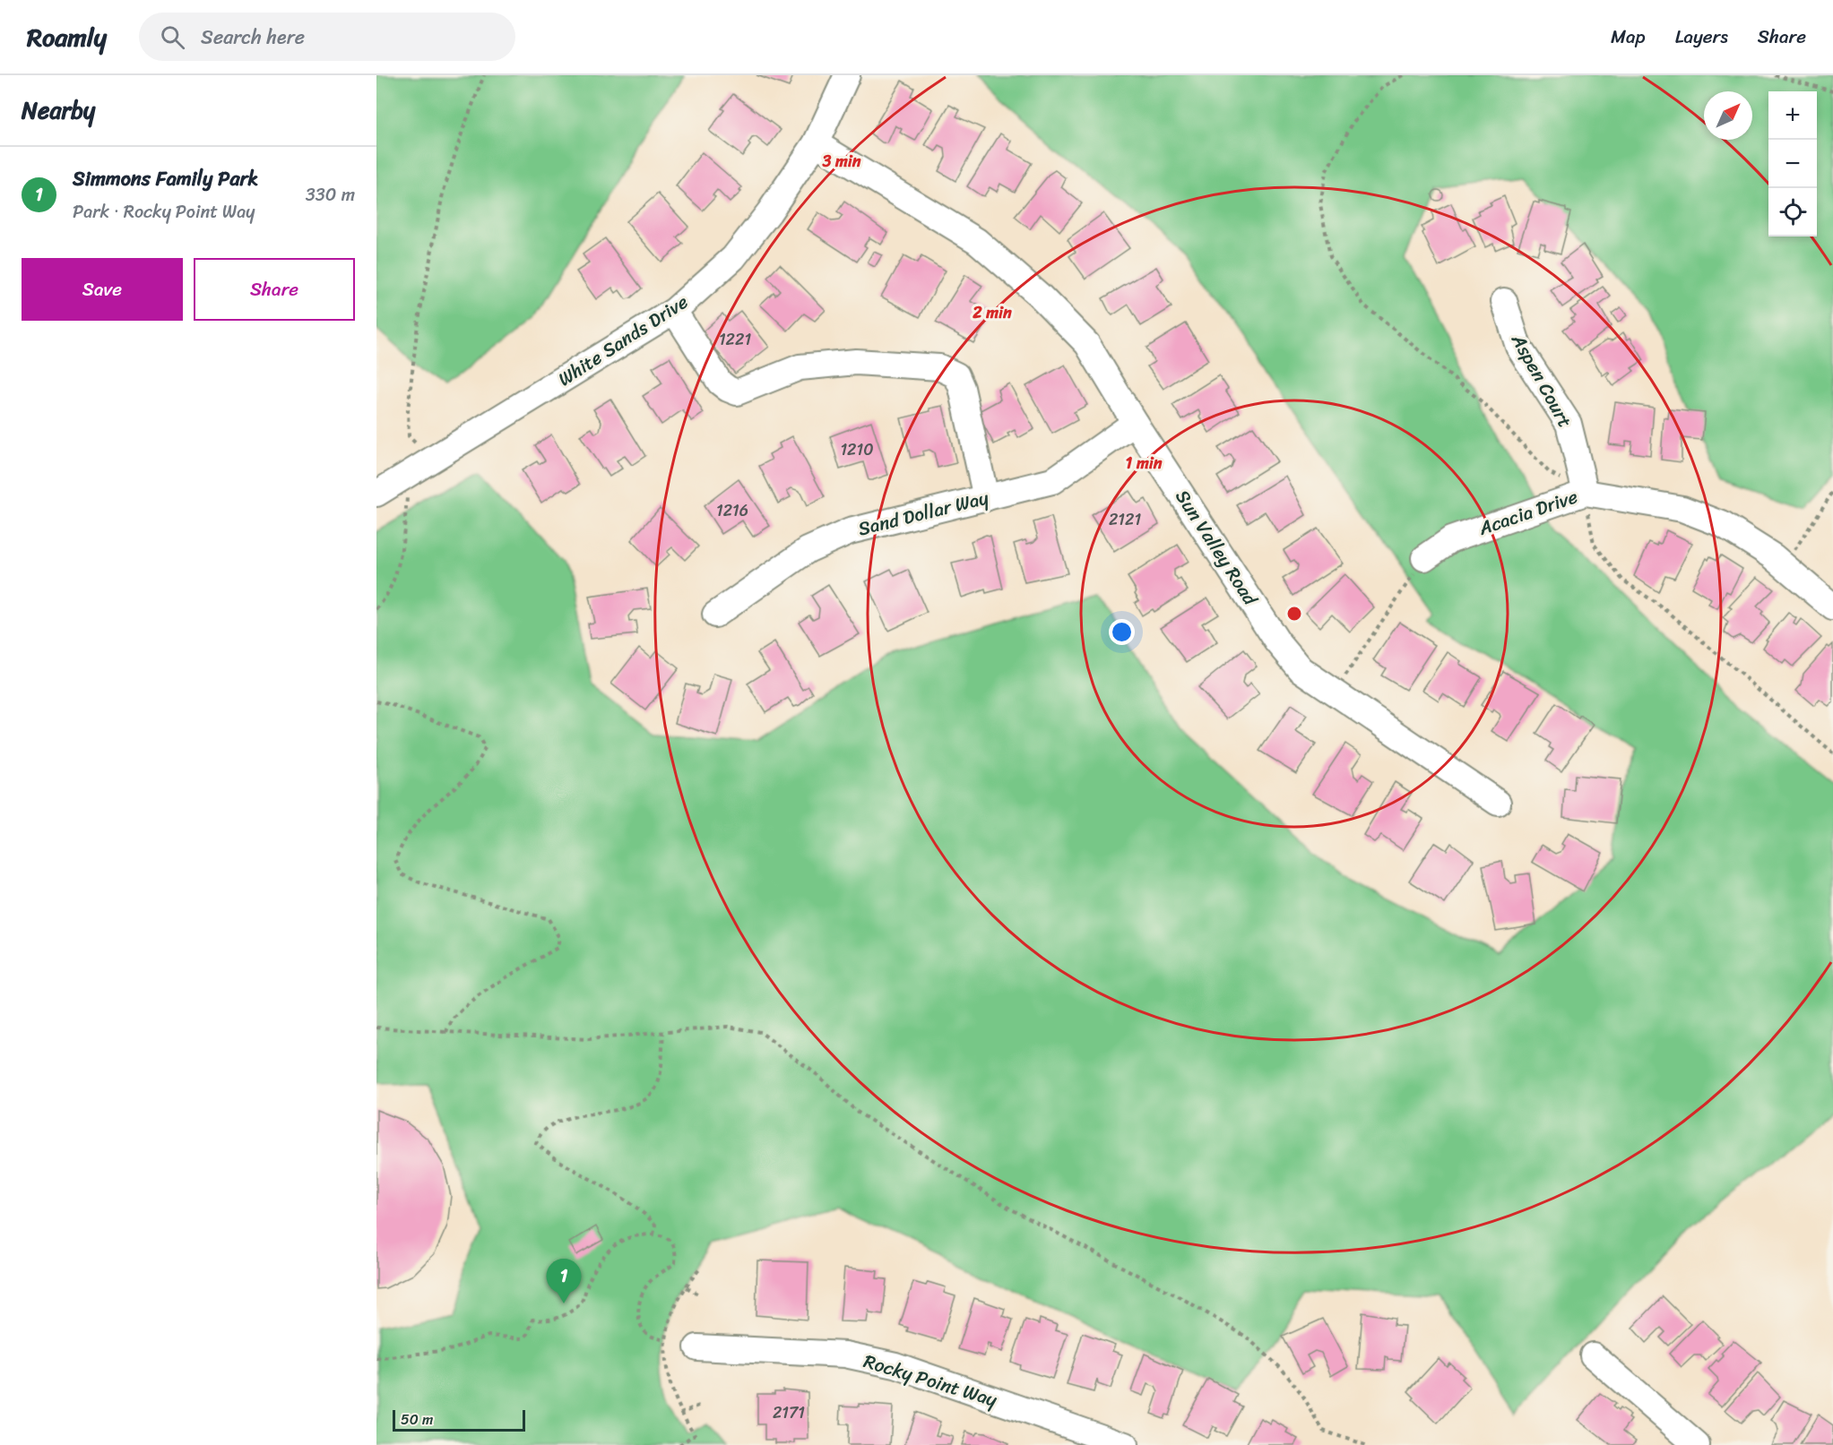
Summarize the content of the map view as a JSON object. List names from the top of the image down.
{
  "streets": {
    "street": [
      "White Sands Drive",
      "Aspen Court",
      "Acacia Drive",
      "Sand Dollar Way",
      "Sun Valley Road",
      "Rocky Point Way"
    ]
  },
  "crossings": [
    ["White Sands Drive", "Sun Valley Road"],
    ["Aspen Court", "Acacia Drive"],
    ["Sand Dollar Way", "Sun Valley Road"]
  ],
  "house_numbers": [
    "1221",
    "1210",
    "1216",
    "2121",
    "2171"
  ],
  "scale_bar": "50 m",
  "north": "top right",
  "page": {
    "header": "Roamly",
    "search": "Search here",
    "nav": ["Map", "Layers", "Share"],
    "heading": "Nearby",
    "map_buttons": ["+", "−"],
    "list": [
      {
        "mark": "1",
        "name": "Simmons Family Park",
        "note": "Park · Rocky Point Way",
        "value": "330 m"
      }
    ],
    "buttons": ["Save", "Share"],
    "pins": "1",
    "scale": "50 m"
  },
  "rings": ["3 min", "2 min", "1 min"]
}
